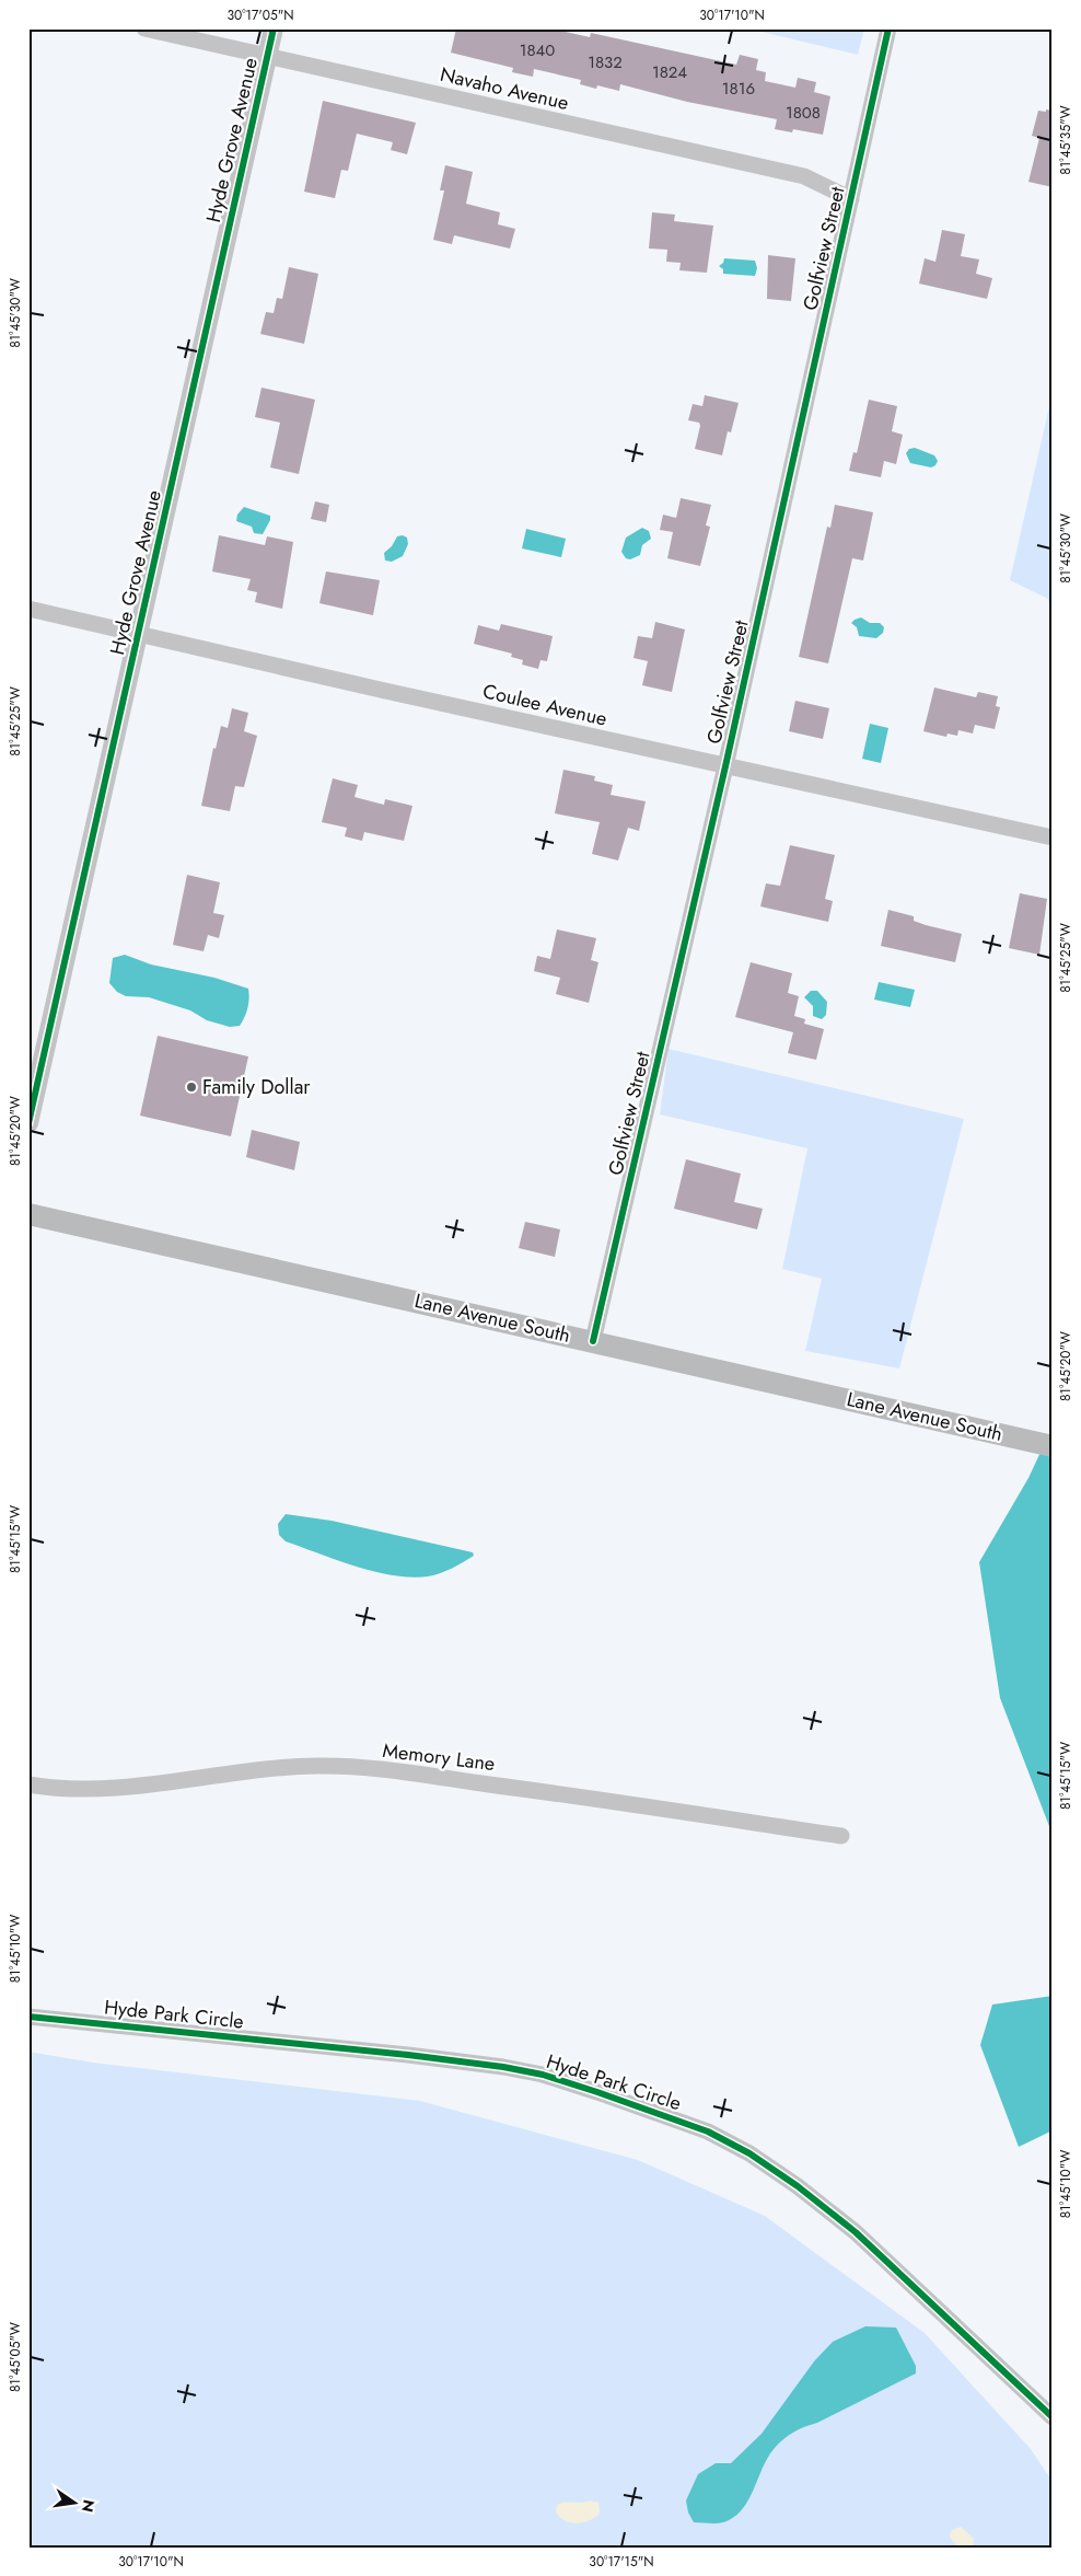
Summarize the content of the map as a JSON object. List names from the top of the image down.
{
  "streets": {
    "main road": ["Lane Avenue South"],
    "street": [
      "Navaho Avenue",
      "Hyde Grove Avenue",
      "Golfview Street",
      "Coulee Avenue",
      "Memory Lane",
      "Hyde Park Circle"
    ]
  },
  "crossings": [
    ["Navaho Avenue", "Hyde Grove Avenue"],
    ["Navaho Avenue", "Golfview Street"],
    ["Hyde Grove Avenue", "Coulee Avenue"],
    ["Golfview Street", "Coulee Avenue"],
    ["Golfview Street", "Lane Avenue South"]
  ],
  "places": ["Family Dollar"],
  "house_numbers": [
    "1840",
    "1832",
    "1824",
    "1816",
    "1808"
  ],
  "north": "right",
  "coordinates": [
    "30°17'05\"N",
    "30°17'10\"N",
    "81°45'35\"W",
    "81°45'30\"W",
    "81°45'25\"W",
    "81°45'20\"W",
    "81°45'15\"W",
    "81°45'10\"W",
    "81°45'05\"W",
    "30°17'15\"N"
  ]
}
